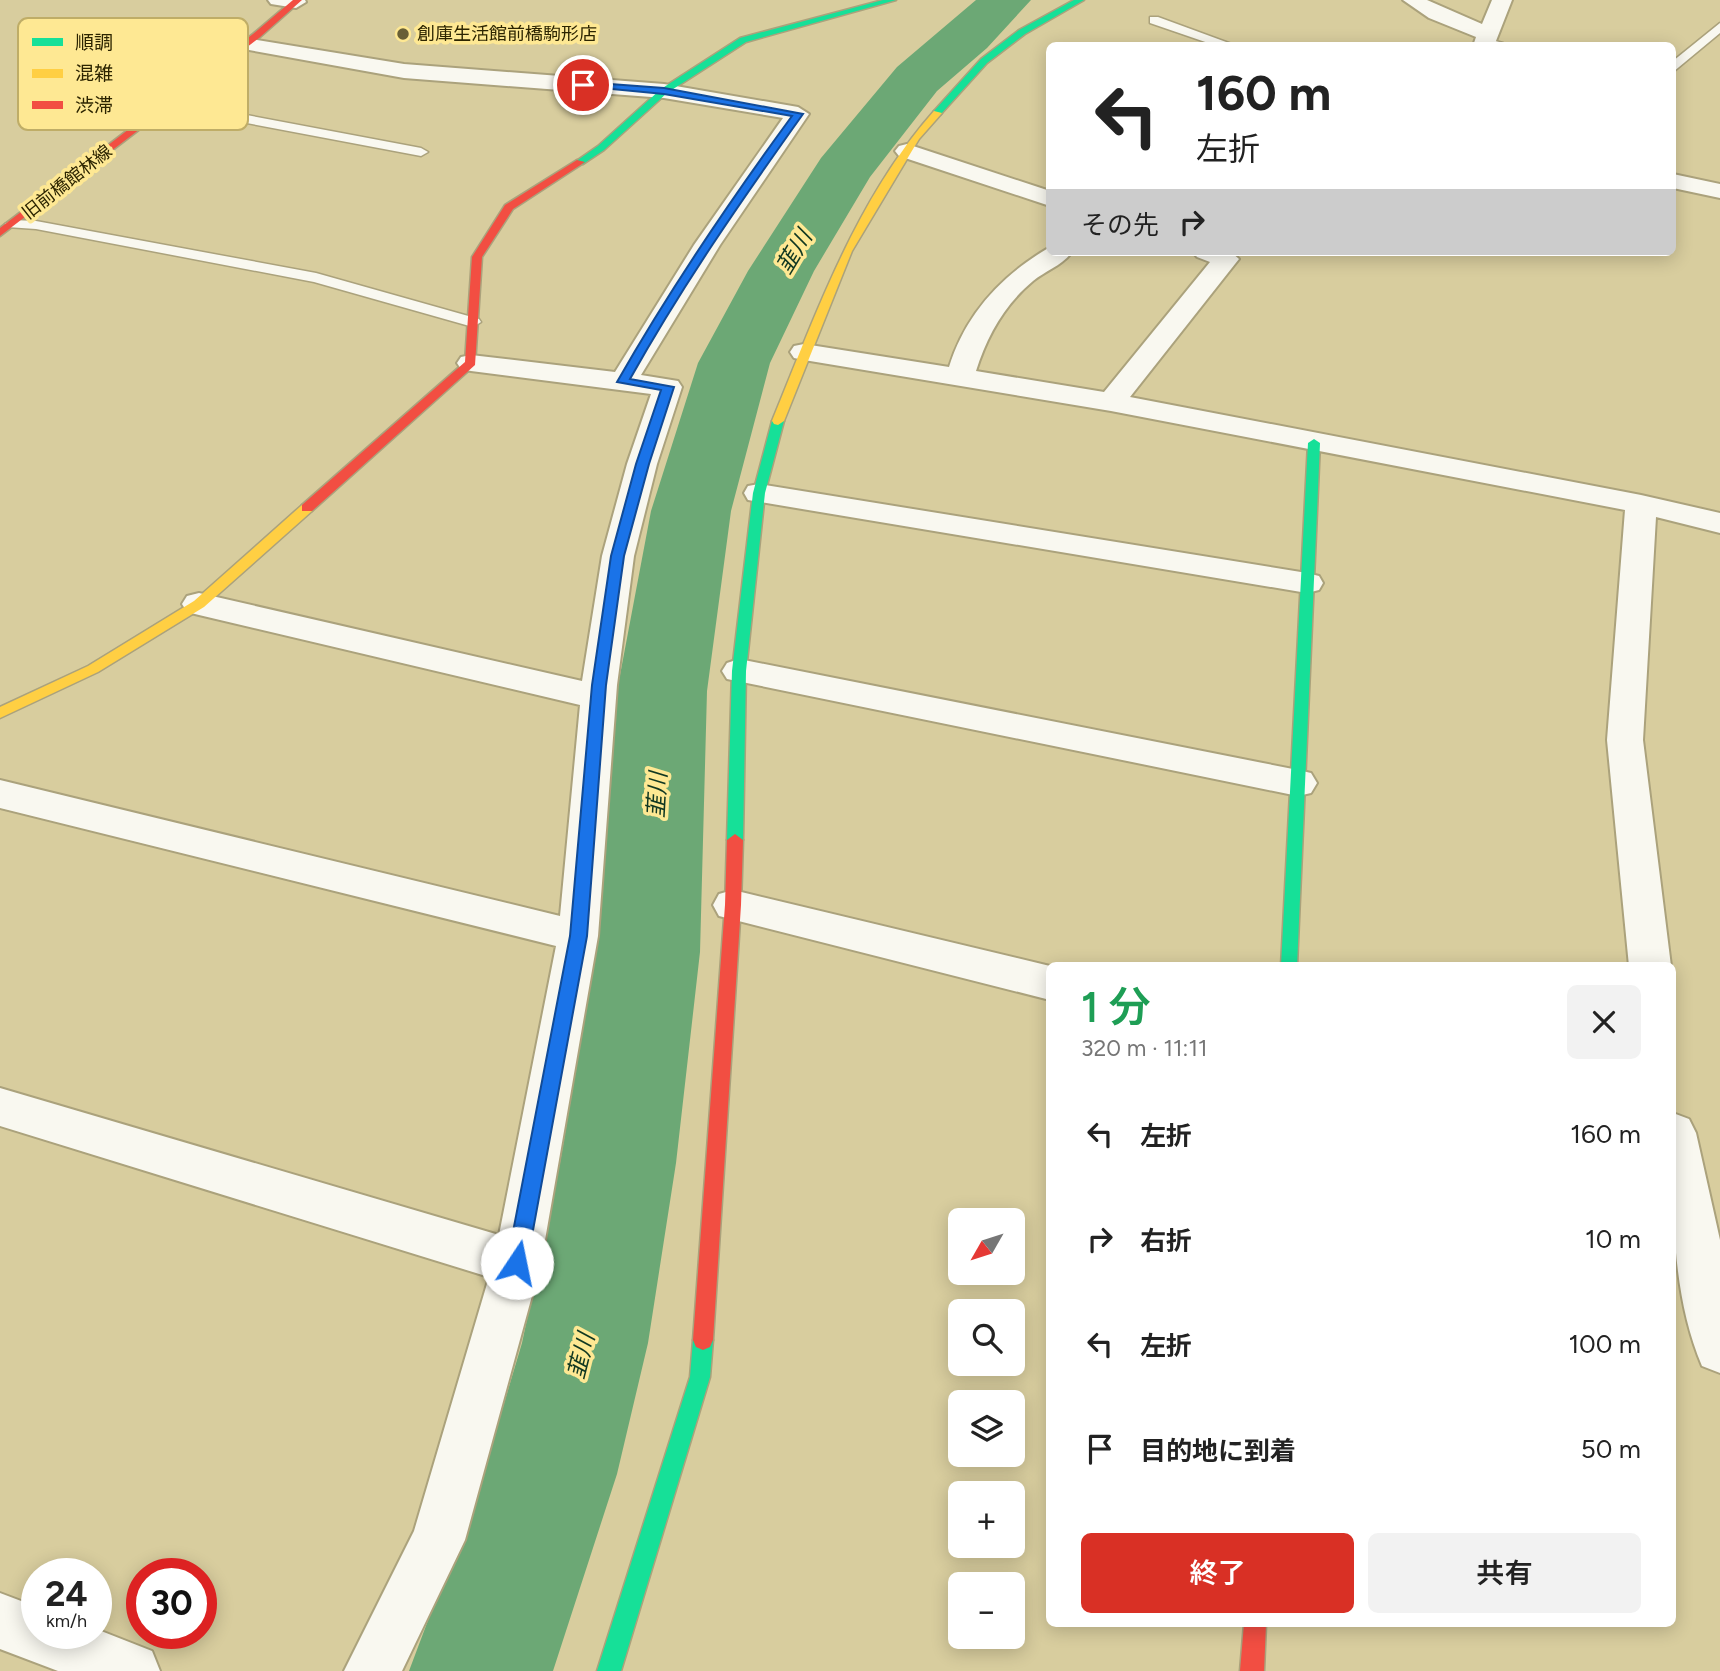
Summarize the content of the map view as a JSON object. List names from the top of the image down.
{
  "streets": {
    "street": ["旧前橋館林線"]
  },
  "water": ["韮川"],
  "places": ["創庫生活館前橋駒形店"],
  "legend": ["順調", "混雑", "渋滞"],
  "north": "bottom left",
  "page": {
    "turn": ["160 m", "左折"],
    "then": "その先",
    "heading": ["1 分", "320 m · 11:11"],
    "list": [
      {
        "name": "左折",
        "value": "160 m"
      },
      {
        "name": "右折",
        "value": "10 m"
      },
      {
        "name": "左折",
        "value": "100 m"
      },
      {
        "name": "目的地に到着",
        "value": "50 m"
      }
    ],
    "map_buttons": ["+", "−"],
    "buttons": ["終了", "共有"],
    "speed": "24 km/h",
    "limit": "30"
  }
}
